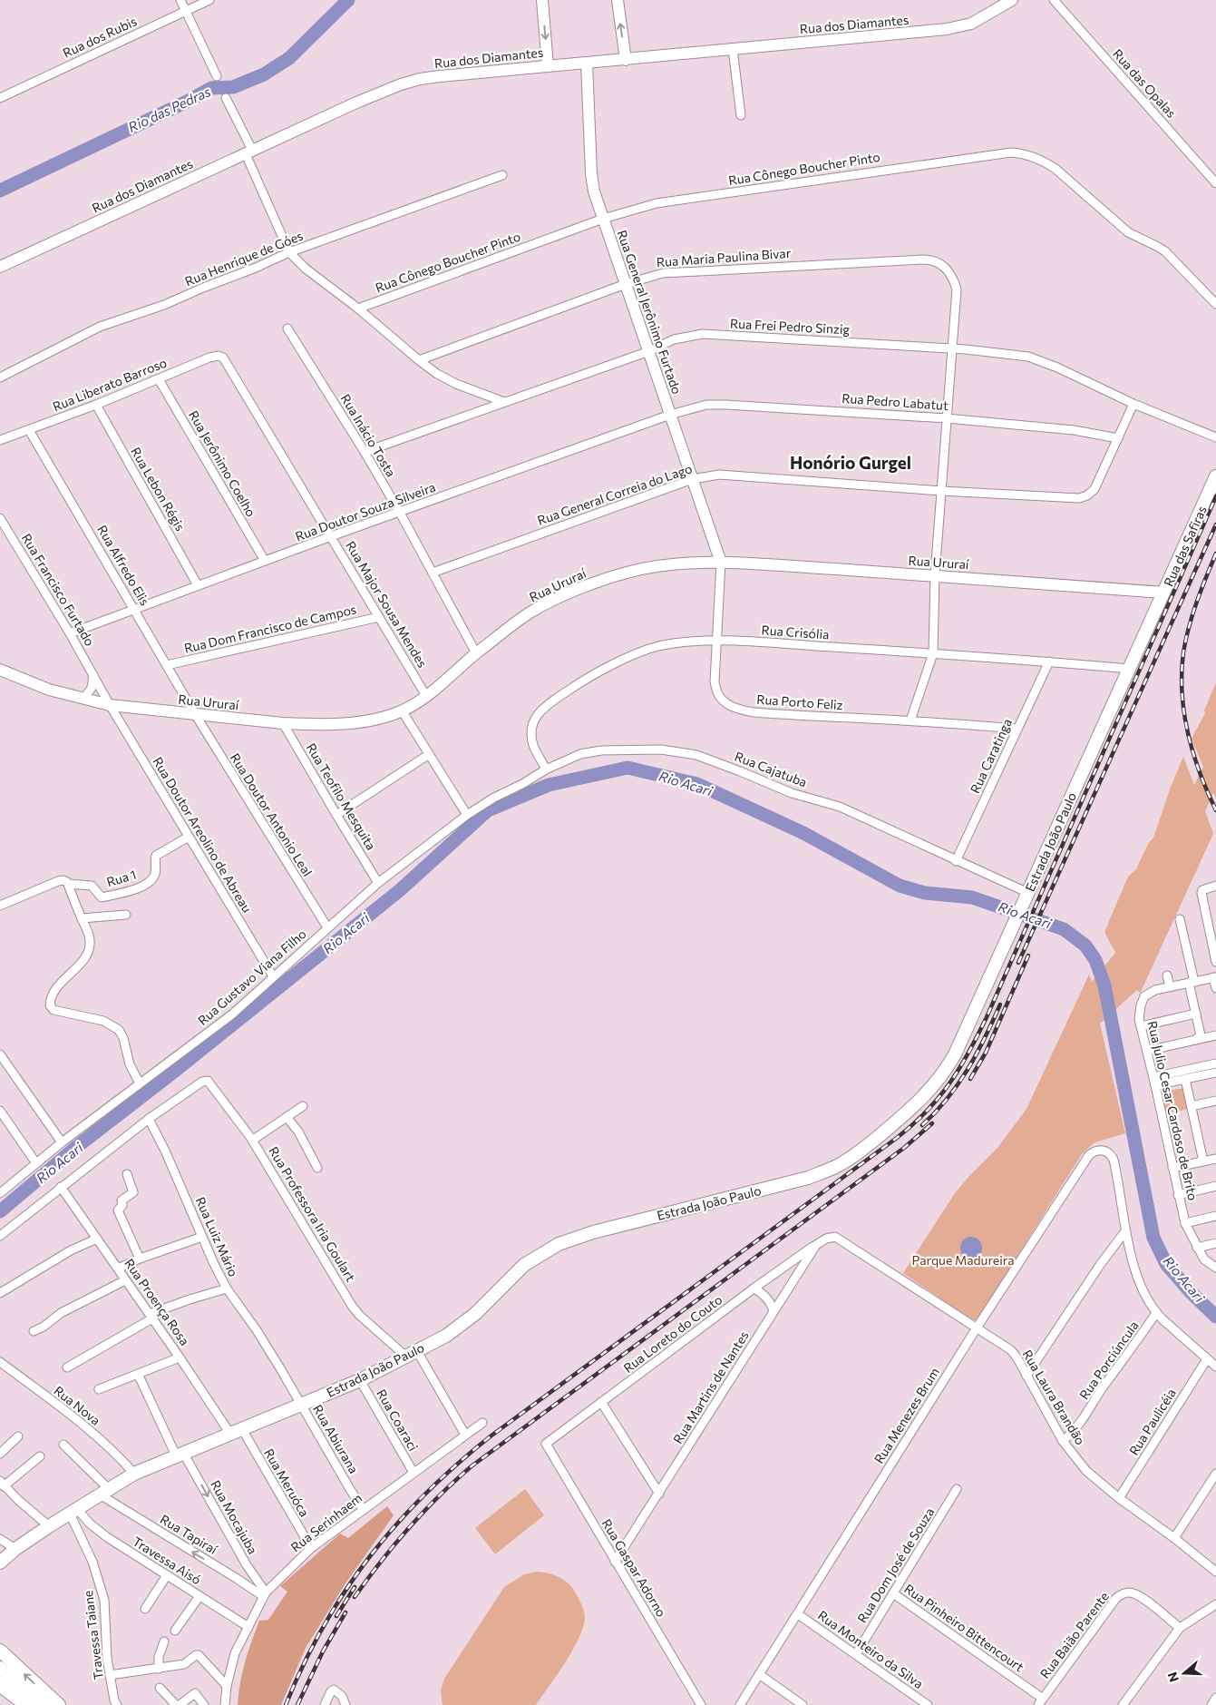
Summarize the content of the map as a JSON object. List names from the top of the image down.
{
  "streets": {
    "main road": ["Rua das Safiras", "Estrada João Paulo"],
    "street": [
      "Rua dos Diamantes",
      "Rua dos Rubis",
      "Rua das Opalas",
      "Rua Cônego Boucher Pinto",
      "Rua Maria Paulina Bivar",
      "Rua Henrique de Góes",
      "Rua General Jerônimo Furtado",
      "Rua Frei Pedro Sinzig",
      "Rua Liberato Barroso",
      "Rua Pedro Labatut",
      "Rua Inácio Tosta",
      "Rua Jerônimo Coelho",
      "Rua Lebon Régis",
      "Rua General Correia do Lago",
      "Rua Doutor Souza Silveira",
      "Rua Ururaí",
      "Rua Alfredo Elis",
      "Rua Francisco Furtado",
      "Rua Major Sousa Mendes",
      "Rua Dom Francisco de Campos",
      "Rua Crisólia",
      "Rua Porto Feliz",
      "Rua Caratinga",
      "Rua Cajatuba",
      "Rua Teofilo Mesquita",
      "Rua Doutor Antonio Leal",
      "Rua Doutor Areolino de Abreau",
      "Rua 1",
      "Rua Gustavo Viana Filho",
      "Rua Julio Cesar Cardoso de Brito",
      "Rua Professora Iria Goulart",
      "Rua Luiz Mário",
      "Rua Proença Rosa",
      "Rua Loreto do Couto",
      "Rua Porciúncula",
      "Rua Martins de Nantes",
      "Rua Laura Brandão",
      "Rua Nova",
      "Rua Menezes Brum",
      "Rua Coaraci",
      "Rua Paulicéia",
      "Rua Abiurana",
      "Rua Meruóca",
      "Rua Mocajuba",
      "Rua Serinhaem",
      "Rua Tapiraí",
      "Travessa Aisó",
      "Rua Dom José de Souza",
      "Rua Gaspar Adorno",
      "Rua Pinheiro Bittencourt",
      "Travessa Taiane",
      "Rua Baião Parente",
      "Rua Monteiro da Silva"
    ]
  },
  "crossings": [
    ["Rua dos Diamantes", "Rua General Jerônimo Furtado"],
    ["Rua Cônego Boucher Pinto", "Rua General Jerônimo Furtado"],
    ["Rua Maria Paulina Bivar", "Rua General Jerônimo Furtado"],
    ["Rua Maria Paulina Bivar", "Rua Frei Pedro Sinzig"],
    ["Rua General Jerônimo Furtado", "Rua Frei Pedro Sinzig"],
    ["Rua General Jerônimo Furtado", "Rua Pedro Labatut"],
    ["Rua General Jerônimo Furtado", "Rua General Correia do Lago"],
    ["Rua General Jerônimo Furtado", "Rua Doutor Souza Silveira"],
    ["Rua General Jerônimo Furtado", "Rua Ururaí"],
    ["Rua General Jerônimo Furtado", "Rua Porto Feliz"],
    ["Rua Frei Pedro Sinzig", "Rua Inácio Tosta"],
    ["Rua Frei Pedro Sinzig", "Rua General Correia do Lago"],
    ["Rua Liberato Barroso", "Rua Jerônimo Coelho"],
    ["Rua Liberato Barroso", "Rua Lebon Régis"],
    ["Rua Liberato Barroso", "Rua Alfredo Elis"],
    ["Rua Liberato Barroso", "Rua Major Sousa Mendes"],
    ["Rua Pedro Labatut", "Rua General Correia do Lago"],
    ["Rua Pedro Labatut", "Rua Doutor Souza Silveira"],
    ["Rua Inácio Tosta", "Rua General Correia do Lago"],
    ["Rua Inácio Tosta", "Rua Doutor Souza Silveira"],
    ["Rua Inácio Tosta", "Rua Ururaí"],
    ["Rua Jerônimo Coelho", "Rua Doutor Souza Silveira"],
    ["Rua Lebon Régis", "Rua Doutor Souza Silveira"],
    ["Rua Doutor Souza Silveira", "Rua Alfredo Elis"],
    ["Rua Doutor Souza Silveira", "Rua Francisco Furtado"],
    ["Rua Doutor Souza Silveira", "Rua Major Sousa Mendes"],
    ["Rua das Safiras", "Rua Ururaí"],
    ["Rua das Safiras", "Estrada João Paulo"],
    ["Rua Ururaí", "Rua Alfredo Elis"],
    ["Rua Ururaí", "Rua Francisco Furtado"],
    ["Rua Ururaí", "Rua Major Sousa Mendes"],
    ["Rua Ururaí", "Rua Porto Feliz"],
    ["Rua Ururaí", "Rua Teofilo Mesquita"],
    ["Rua Ururaí", "Rua Doutor Antonio Leal"],
    ["Rua Ururaí", "Rua Doutor Areolino de Abreau"],
    ["Rua Ururaí", "Estrada João Paulo"],
    ["Rua Alfredo Elis", "Rua Dom Francisco de Campos"],
    ["Rua Alfredo Elis", "Rua Doutor Antonio Leal"],
    ["Rua Francisco Furtado", "Rua Doutor Areolino de Abreau"],
    ["Rua Major Sousa Mendes", "Rua Dom Francisco de Campos"],
    ["Rua Crisólia", "Rua Porto Feliz"],
    ["Rua Crisólia", "Rua Caratinga"],
    ["Rua Crisólia", "Rua Cajatuba"],
    ["Rua Crisólia", "Estrada João Paulo"],
    ["Rua Porto Feliz", "Rua Caratinga"],
    ["Rua Caratinga", "Rua Cajatuba"],
    ["Rua Cajatuba", "Estrada João Paulo"],
    ["Rua Cajatuba", "Rua Gustavo Viana Filho"],
    ["Rua Teofilo Mesquita", "Rua Gustavo Viana Filho"],
    ["Rua Doutor Antonio Leal", "Rua Gustavo Viana Filho"],
    ["Rua Doutor Areolino de Abreau", "Rua 1"],
    ["Rua Doutor Areolino de Abreau", "Rua Gustavo Viana Filho"],
    ["Estrada João Paulo", "Rua Professora Iria Goulart"],
    ["Estrada João Paulo", "Rua Luiz Mário"],
    ["Estrada João Paulo", "Rua Proença Rosa"],
    ["Estrada João Paulo", "Rua Nova"],
    ["Estrada João Paulo", "Rua Coaraci"],
    ["Estrada João Paulo", "Rua Abiurana"],
    ["Estrada João Paulo", "Rua Meruóca"],
    ["Estrada João Paulo", "Rua Mocajuba"],
    ["Estrada João Paulo", "Rua Tapiraí"],
    ["Estrada João Paulo", "Travessa Aisó"],
    ["Estrada João Paulo", "Travessa Taiane"],
    ["Rua Professora Iria Goulart", "Rua Luiz Mário"],
    ["Rua Professora Iria Goulart", "Rua Serinhaem"],
    ["Rua Luiz Mário", "Rua Abiurana"],
    ["Rua Loreto do Couto", "Rua Martins de Nantes"],
    ["Rua Loreto do Couto", "Rua Laura Brandão"],
    ["Rua Loreto do Couto", "Rua Gaspar Adorno"],
    ["Rua Porciúncula", "Rua Laura Brandão"],
    ["Rua Martins de Nantes", "Rua Laura Brandão"],
    ["Rua Martins de Nantes", "Rua Gaspar Adorno"],
    ["Rua Laura Brandão", "Rua Menezes Brum"],
    ["Rua Laura Brandão", "Rua Paulicéia"],
    ["Rua Menezes Brum", "Rua Monteiro da Silva"],
    ["Rua Coaraci", "Rua Serinhaem"],
    ["Rua Abiurana", "Rua Serinhaem"],
    ["Rua Meruóca", "Rua Serinhaem"],
    ["Rua Mocajuba", "Rua Serinhaem"],
    ["Rua Mocajuba", "Rua Tapiraí"],
    ["Rua Serinhaem", "Rua Tapiraí"],
    ["Rua Serinhaem", "Travessa Aisó"],
    ["Travessa Aisó", "Travessa Taiane"],
    ["Rua Dom José de Souza", "Rua Pinheiro Bittencourt"],
    ["Rua Dom José de Souza", "Rua Monteiro da Silva"],
    ["Rua Pinheiro Bittencourt", "Rua Baião Parente"]
  ],
  "one_way": ["Rua Mocajuba", "Rua Tapiraí"],
  "districts": ["Honório Gurgel"],
  "water": ["Rio das Pedras", "Rio Acari"],
  "parks": ["Parque Madureira"],
  "north": "left"
}
